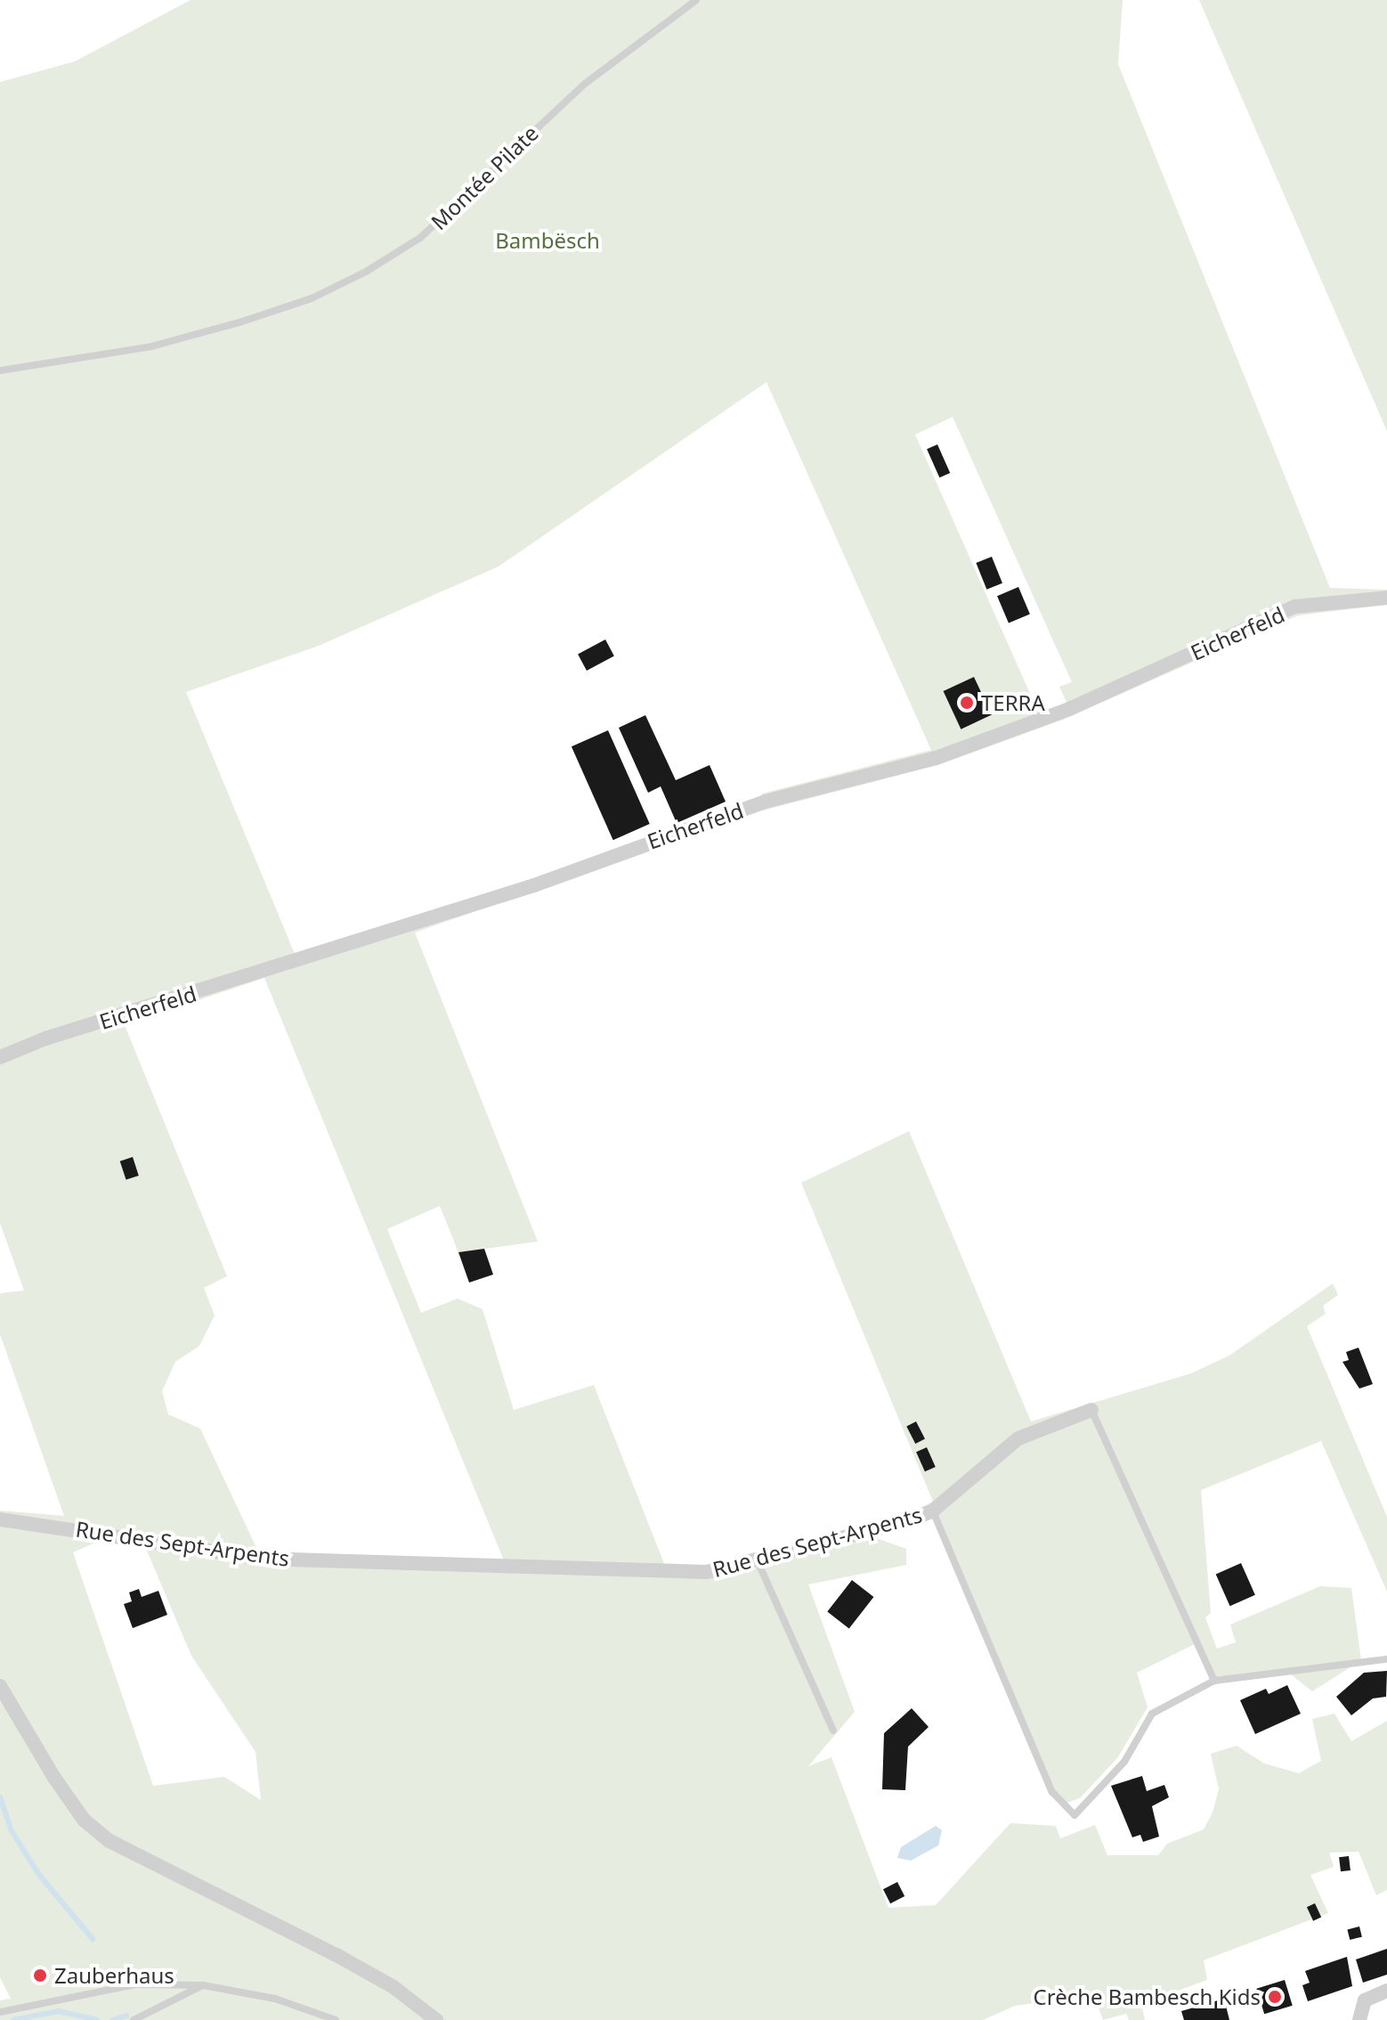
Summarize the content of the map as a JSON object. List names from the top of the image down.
{
  "streets": {
    "street": ["Eicherfeld", "Rue des Sept-Arpents"],
    "lane": ["Montée Pilate"]
  },
  "parks": ["Bambësch"],
  "places": ["TERRA", "Zauberhaus", "Crèche Bambesch Kids"]
}
